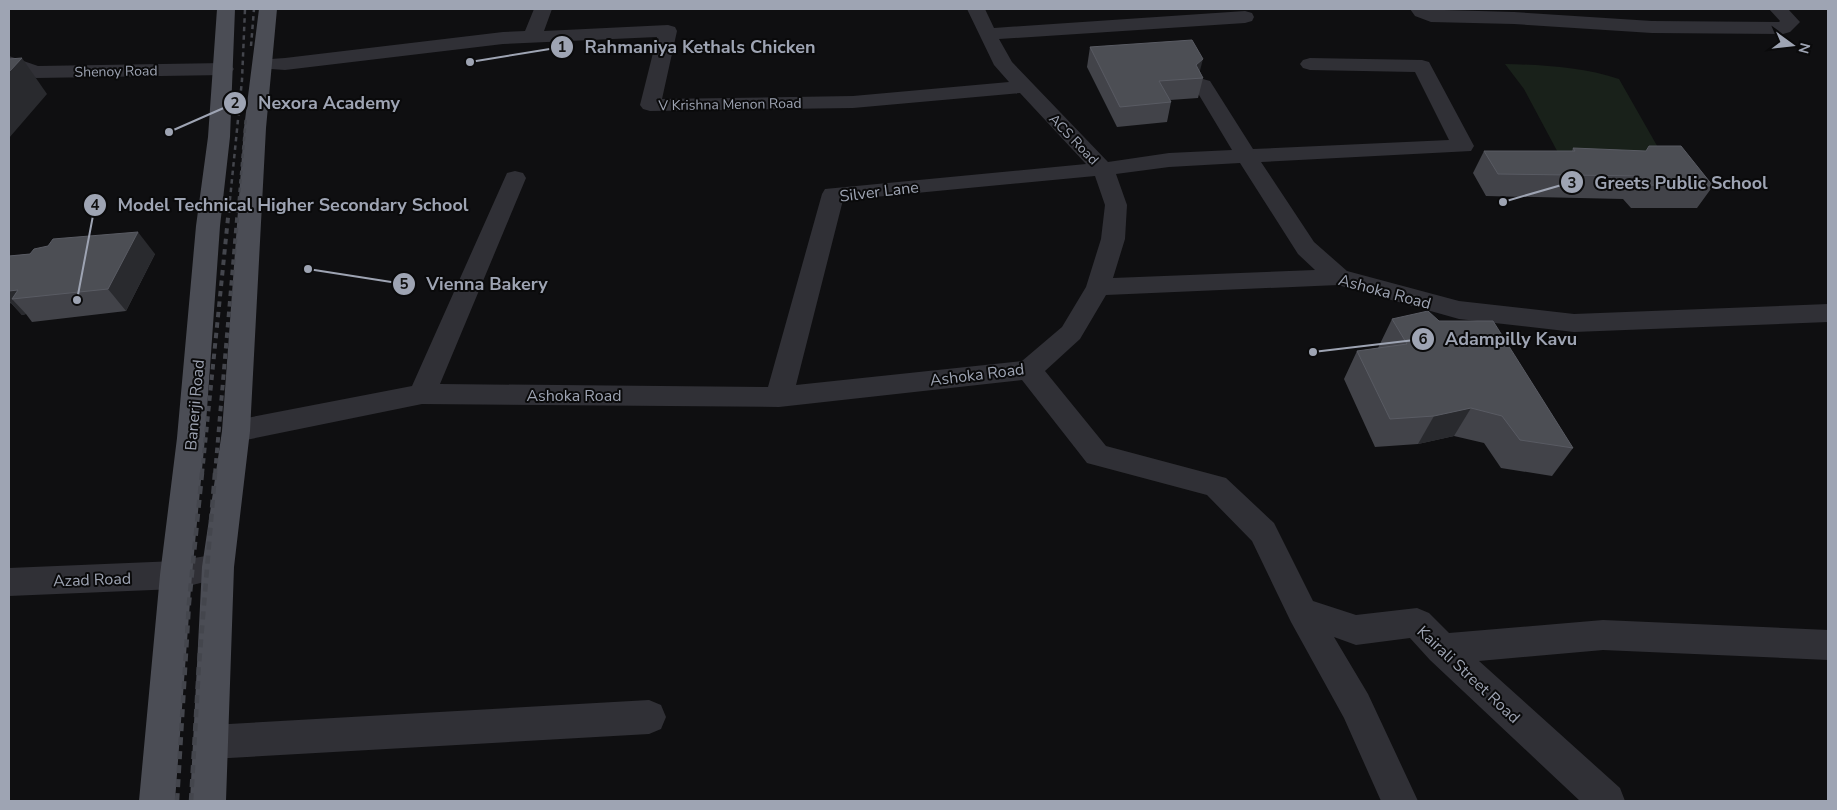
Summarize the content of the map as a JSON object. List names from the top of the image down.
{
  "streets": {
    "main road": ["Banerji Road"],
    "street": [
      "Shenoy Road",
      "V Krishna Menon Road",
      "ACS Road",
      "Silver Lane",
      "Ashoka Road",
      "Azad Road",
      "Kairali Street Road"
    ]
  },
  "crossings": [
    ["Shenoy Road", "Banerji Road"],
    ["V Krishna Menon Road", "ACS Road"],
    ["ACS Road", "Silver Lane"],
    ["ACS Road", "Ashoka Road"],
    ["Silver Lane", "Ashoka Road"],
    ["Banerji Road", "Azad Road"]
  ],
  "places": [
    "Rahmaniya Kethals Chicken",
    "Nexora Academy",
    "Greets Public School",
    "Vienna Bakery",
    "Model Technical Higher Secondary School",
    "Adampilly Kavu"
  ],
  "north": "right"
}
